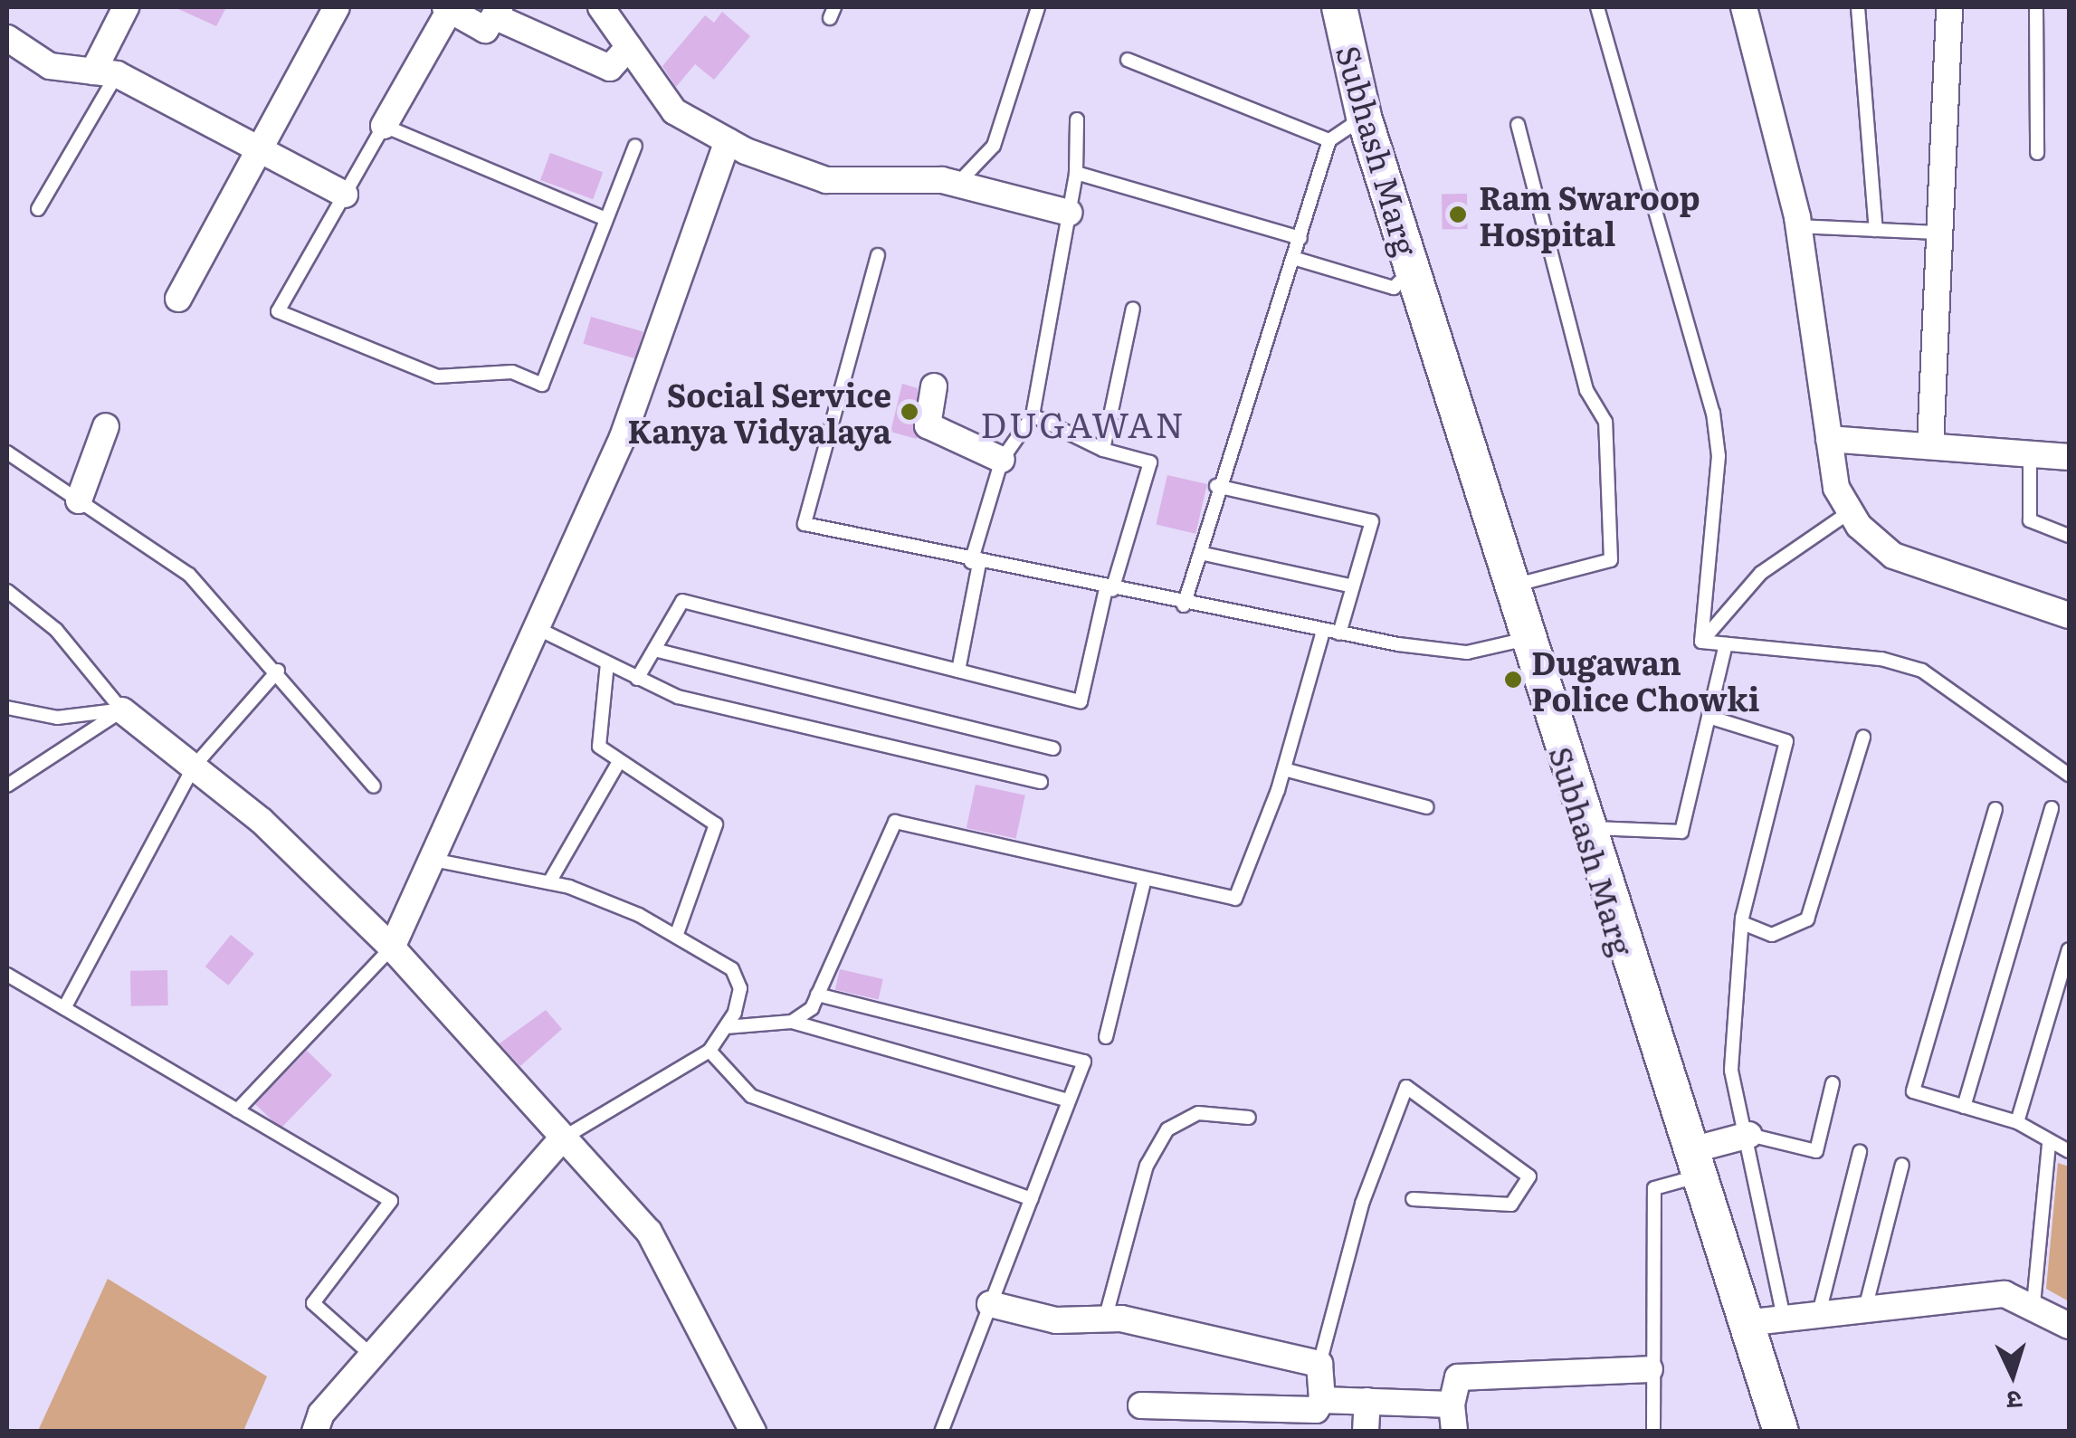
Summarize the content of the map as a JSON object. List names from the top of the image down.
{
  "streets": {
    "main road": ["Subhash Marg"]
  },
  "districts": ["DUGAWAN"],
  "places": ["Ram Swaroop Hospital", "Social Service Kanya Vidyalaya", "Dugawan Police Chowki"],
  "north": "bottom"
}
